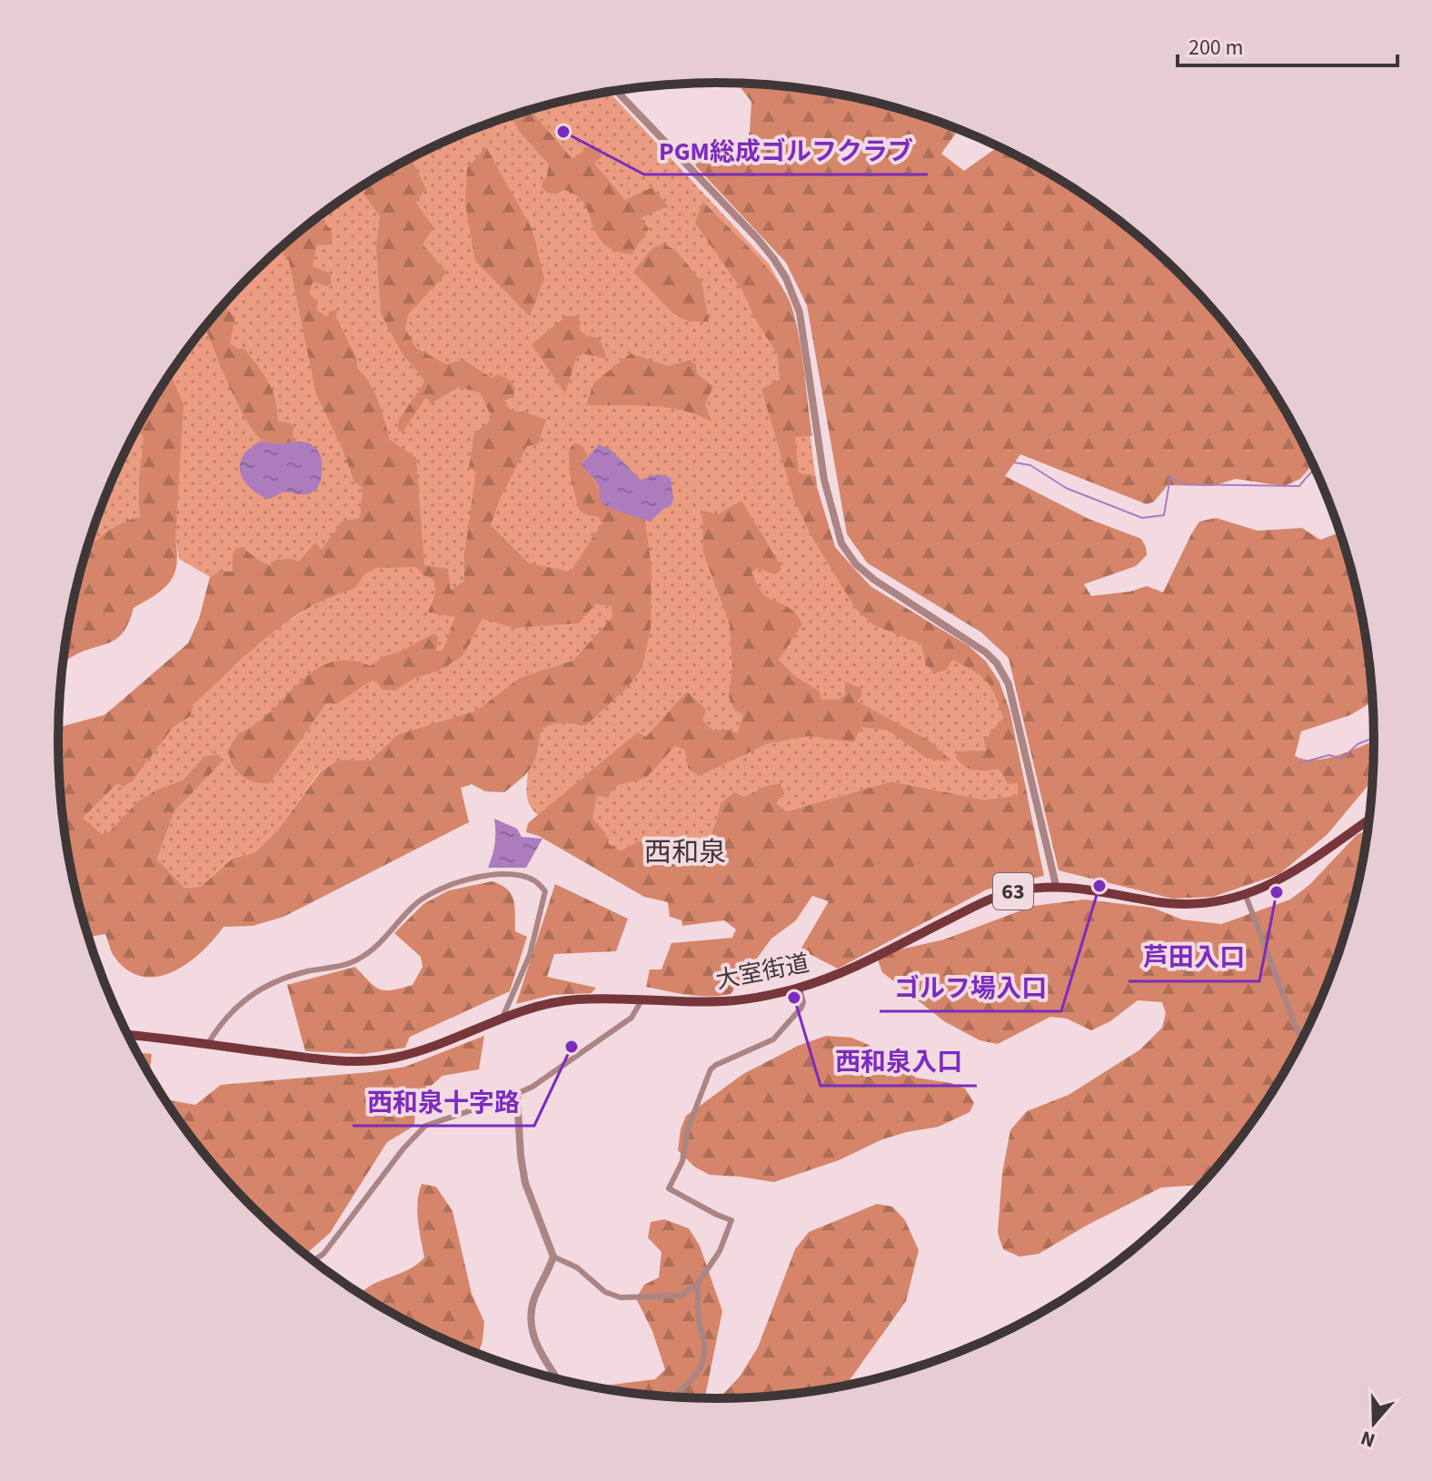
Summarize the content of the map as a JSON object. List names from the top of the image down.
{
  "streets": {
    "main road": ["63", "大室街道"]
  },
  "districts": ["西和泉"],
  "places": [
    "PGM総成ゴルフクラブ",
    "ゴルフ場入口",
    "芦田入口",
    "西和泉入口",
    "西和泉十字路"
  ],
  "scale_bar": "200 m",
  "north": "bottom"
}
